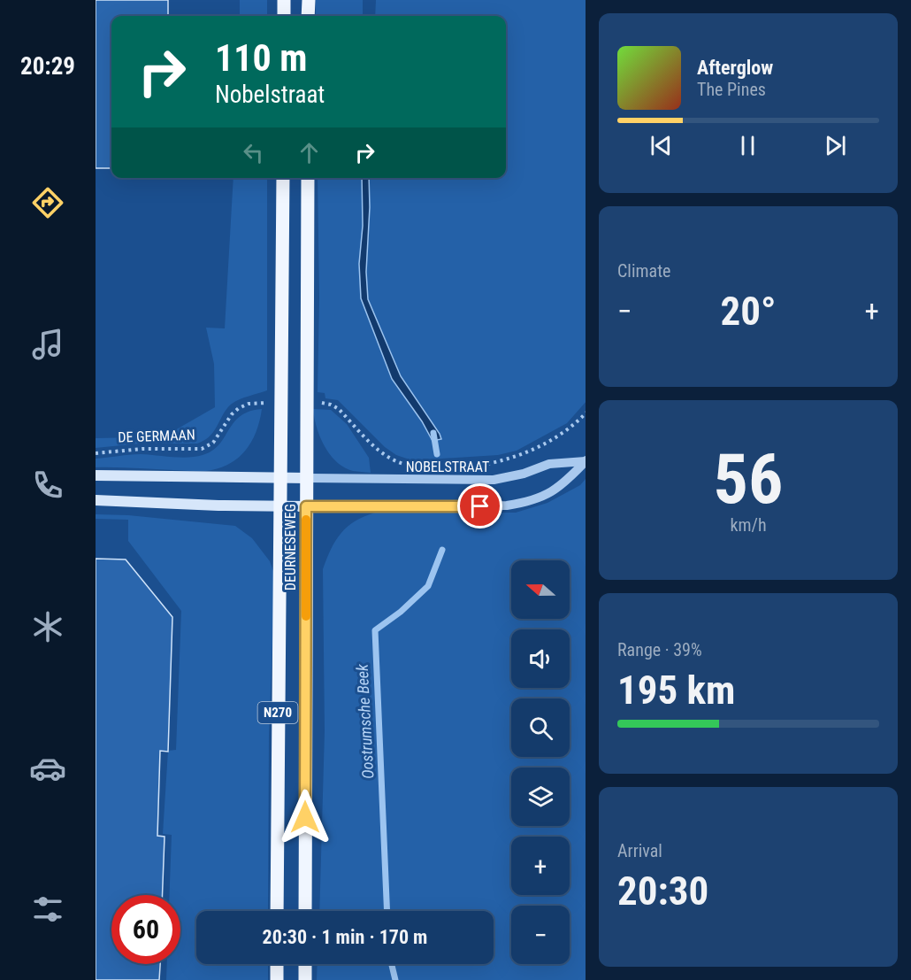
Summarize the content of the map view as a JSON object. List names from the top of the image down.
{
  "streets": {
    "main road": ["DEURNESEWEG", "N270"],
    "street": ["NOBELSTRAAT"],
    "path": ["DE GERMAAN"]
  },
  "crossings": [
    ["DE GERMAAN", "DEURNESEWEG"],
    ["NOBELSTRAAT", "DEURNESEWEG"]
  ],
  "water": ["Oostrumsche Beek"],
  "north": "left",
  "page": {
    "tabs": "20:29",
    "turn": ["110 m", "Nobelstraat"],
    "song": ["Afterglow", "The Pines"],
    "tile": [
      "Climate",
      ["56", "km/h"],
      ["Range · 39%", "195 km"],
      ["Arrival", "20:30"]
    ],
    "heat": ["−", "20°", "+"],
    "map_buttons": ["+", "−"],
    "limit": "60",
    "trip": "20:30 · 1 min · 170 m"
  }
}
